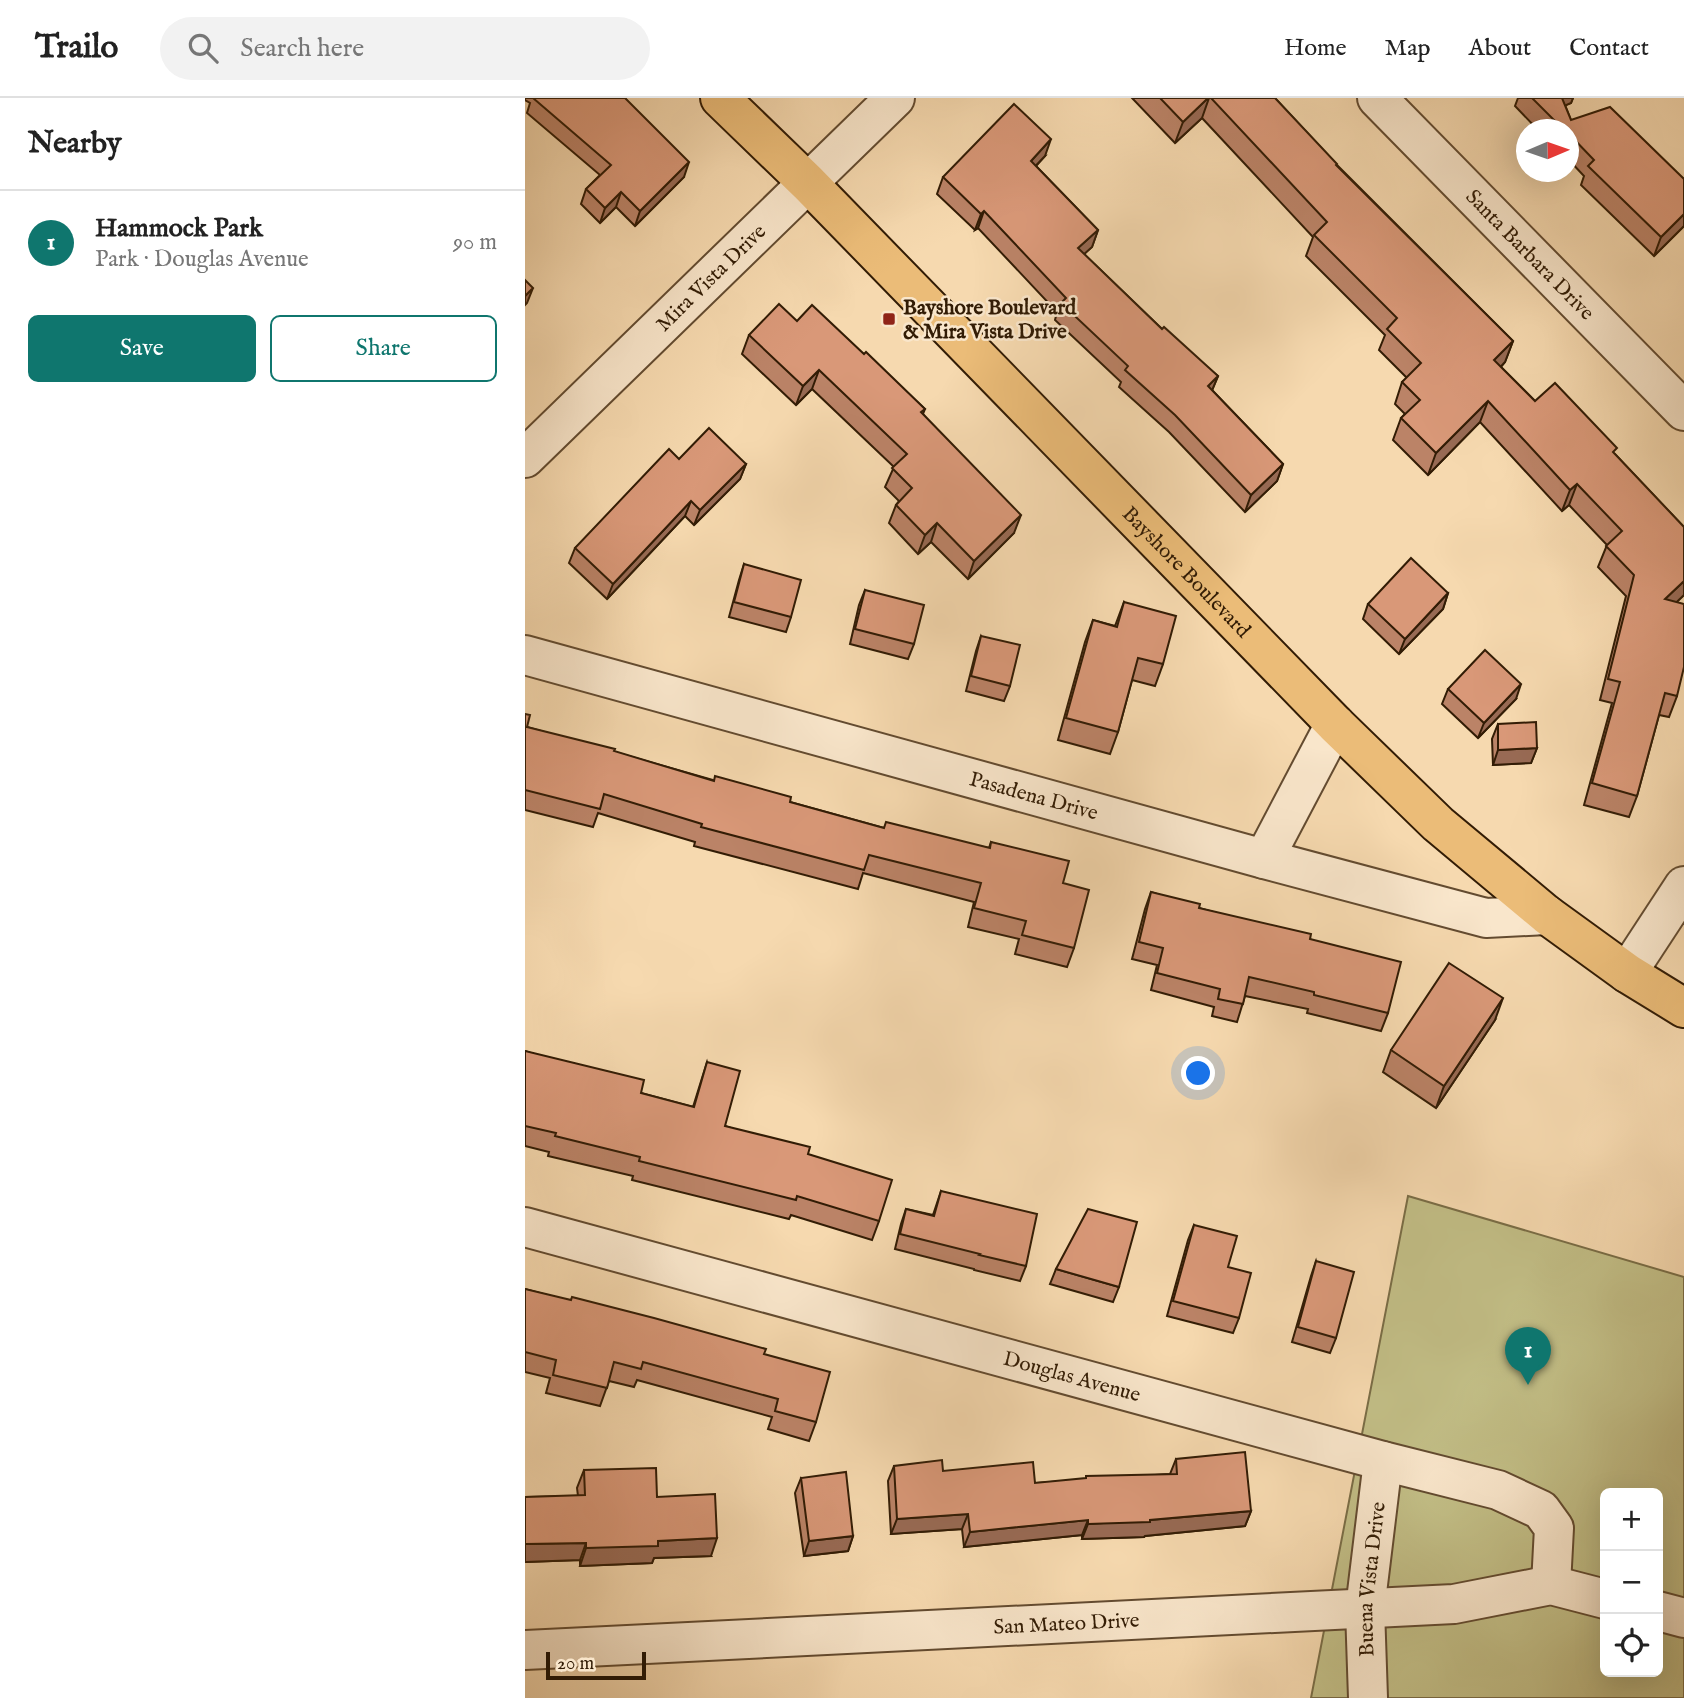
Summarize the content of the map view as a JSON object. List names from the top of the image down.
{
  "streets": {
    "main road": ["Bayshore Boulevard"],
    "street": [
      "Santa Barbara Drive",
      "Mira Vista Drive",
      "Pasadena Drive",
      "Douglas Avenue",
      "Buena Vista Drive",
      "San Mateo Drive"
    ]
  },
  "crossings": [
    ["Mira Vista Drive", "Bayshore Boulevard"],
    ["Bayshore Boulevard", "Pasadena Drive"],
    ["Douglas Avenue", "Buena Vista Drive"],
    ["Douglas Avenue", "San Mateo Drive"],
    ["Buena Vista Drive", "San Mateo Drive"]
  ],
  "places": {
    "transit": ["Bayshore Boulevard & Mira Vista Drive"]
  },
  "scale_bar": "20 m",
  "north": "right",
  "page": {
    "header": "Trailo",
    "search": "Search here",
    "nav": [
      "Home",
      "Map",
      "About",
      "Contact"
    ],
    "heading": "Nearby",
    "list": [
      {
        "mark": "1",
        "name": "Hammock Park",
        "note": "Park · Douglas Avenue",
        "value": "90 m"
      }
    ],
    "buttons": ["Save", "Share"],
    "pins": "1",
    "map_buttons": ["+", "−"],
    "scale": "20 m"
  }
}
